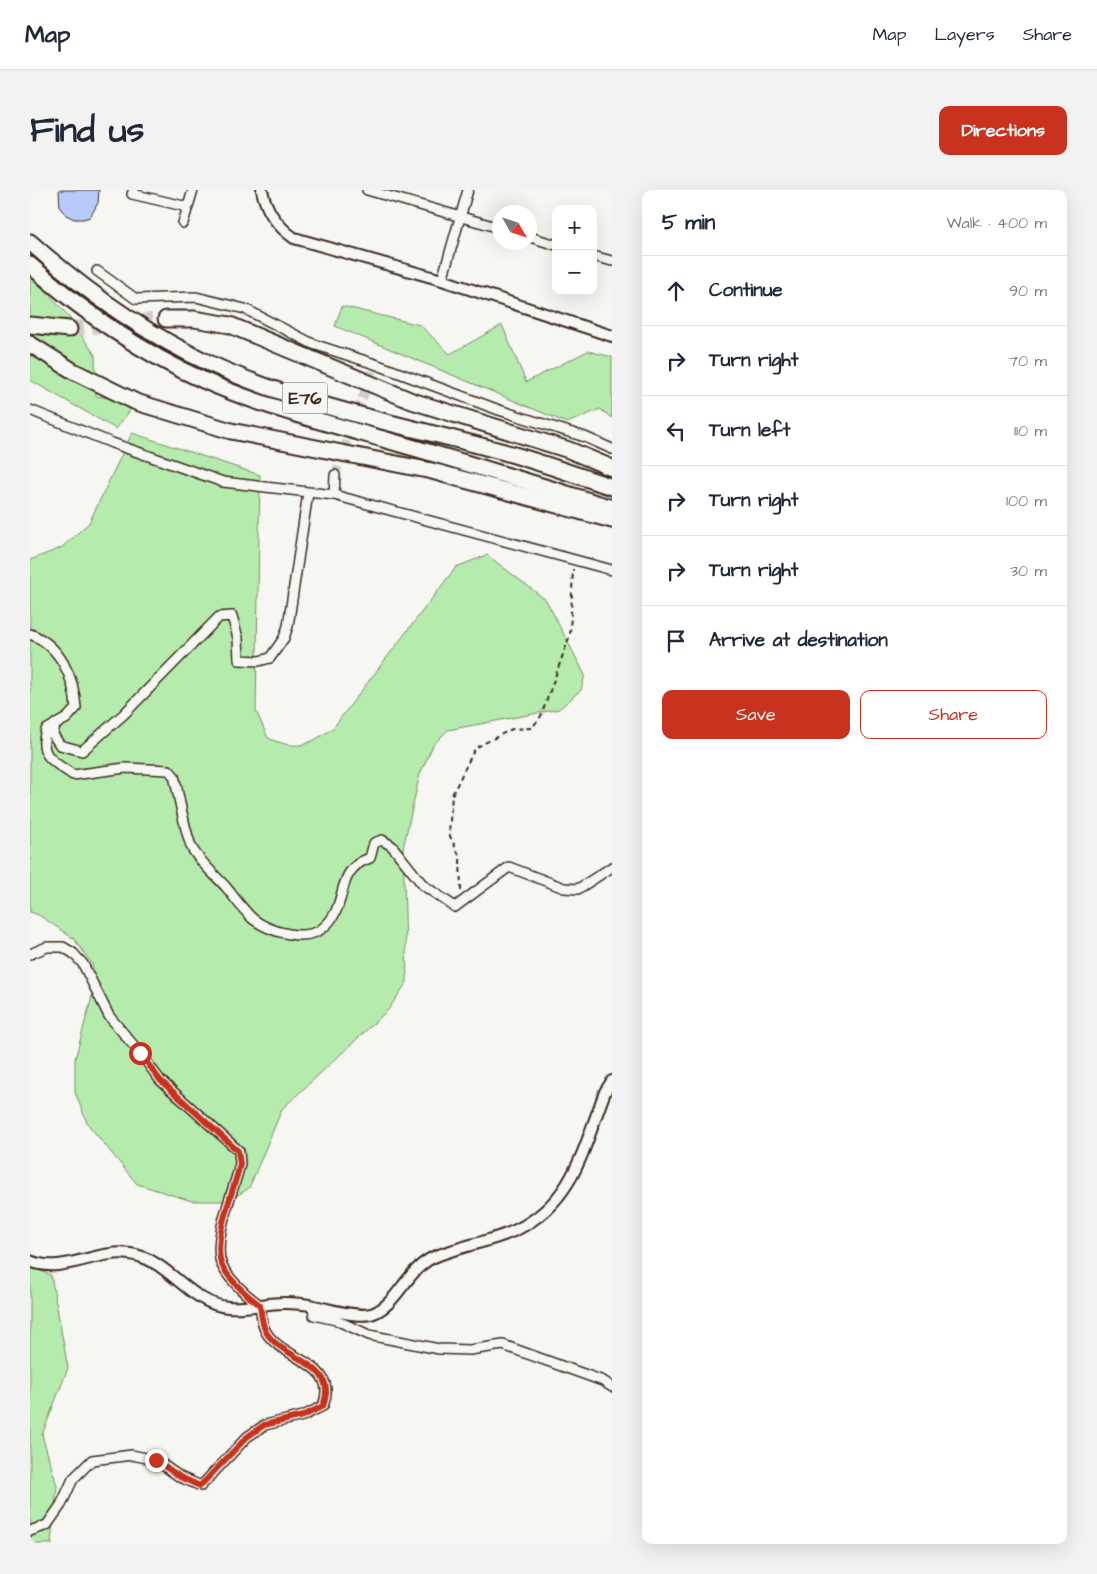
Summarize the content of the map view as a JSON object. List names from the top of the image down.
{
  "streets": {
    "highway": ["E76"]
  },
  "north": "bottom right",
  "page": {
    "header": "Map",
    "nav": ["Map", "Layers", "Share"],
    "title": "Find us",
    "buttons": [
      "Directions",
      ["Save", "Share"]
    ],
    "heading": ["5 min", "Walk · 400 m"],
    "map_buttons": ["+", "−"],
    "list": [
      ["Continue", "90 m"],
      ["Turn right", "70 m"],
      ["Turn left", "110 m"],
      ["Turn right", "100 m"],
      ["Turn right", "30 m"],
      "Arrive at destination"
    ]
  }
}
